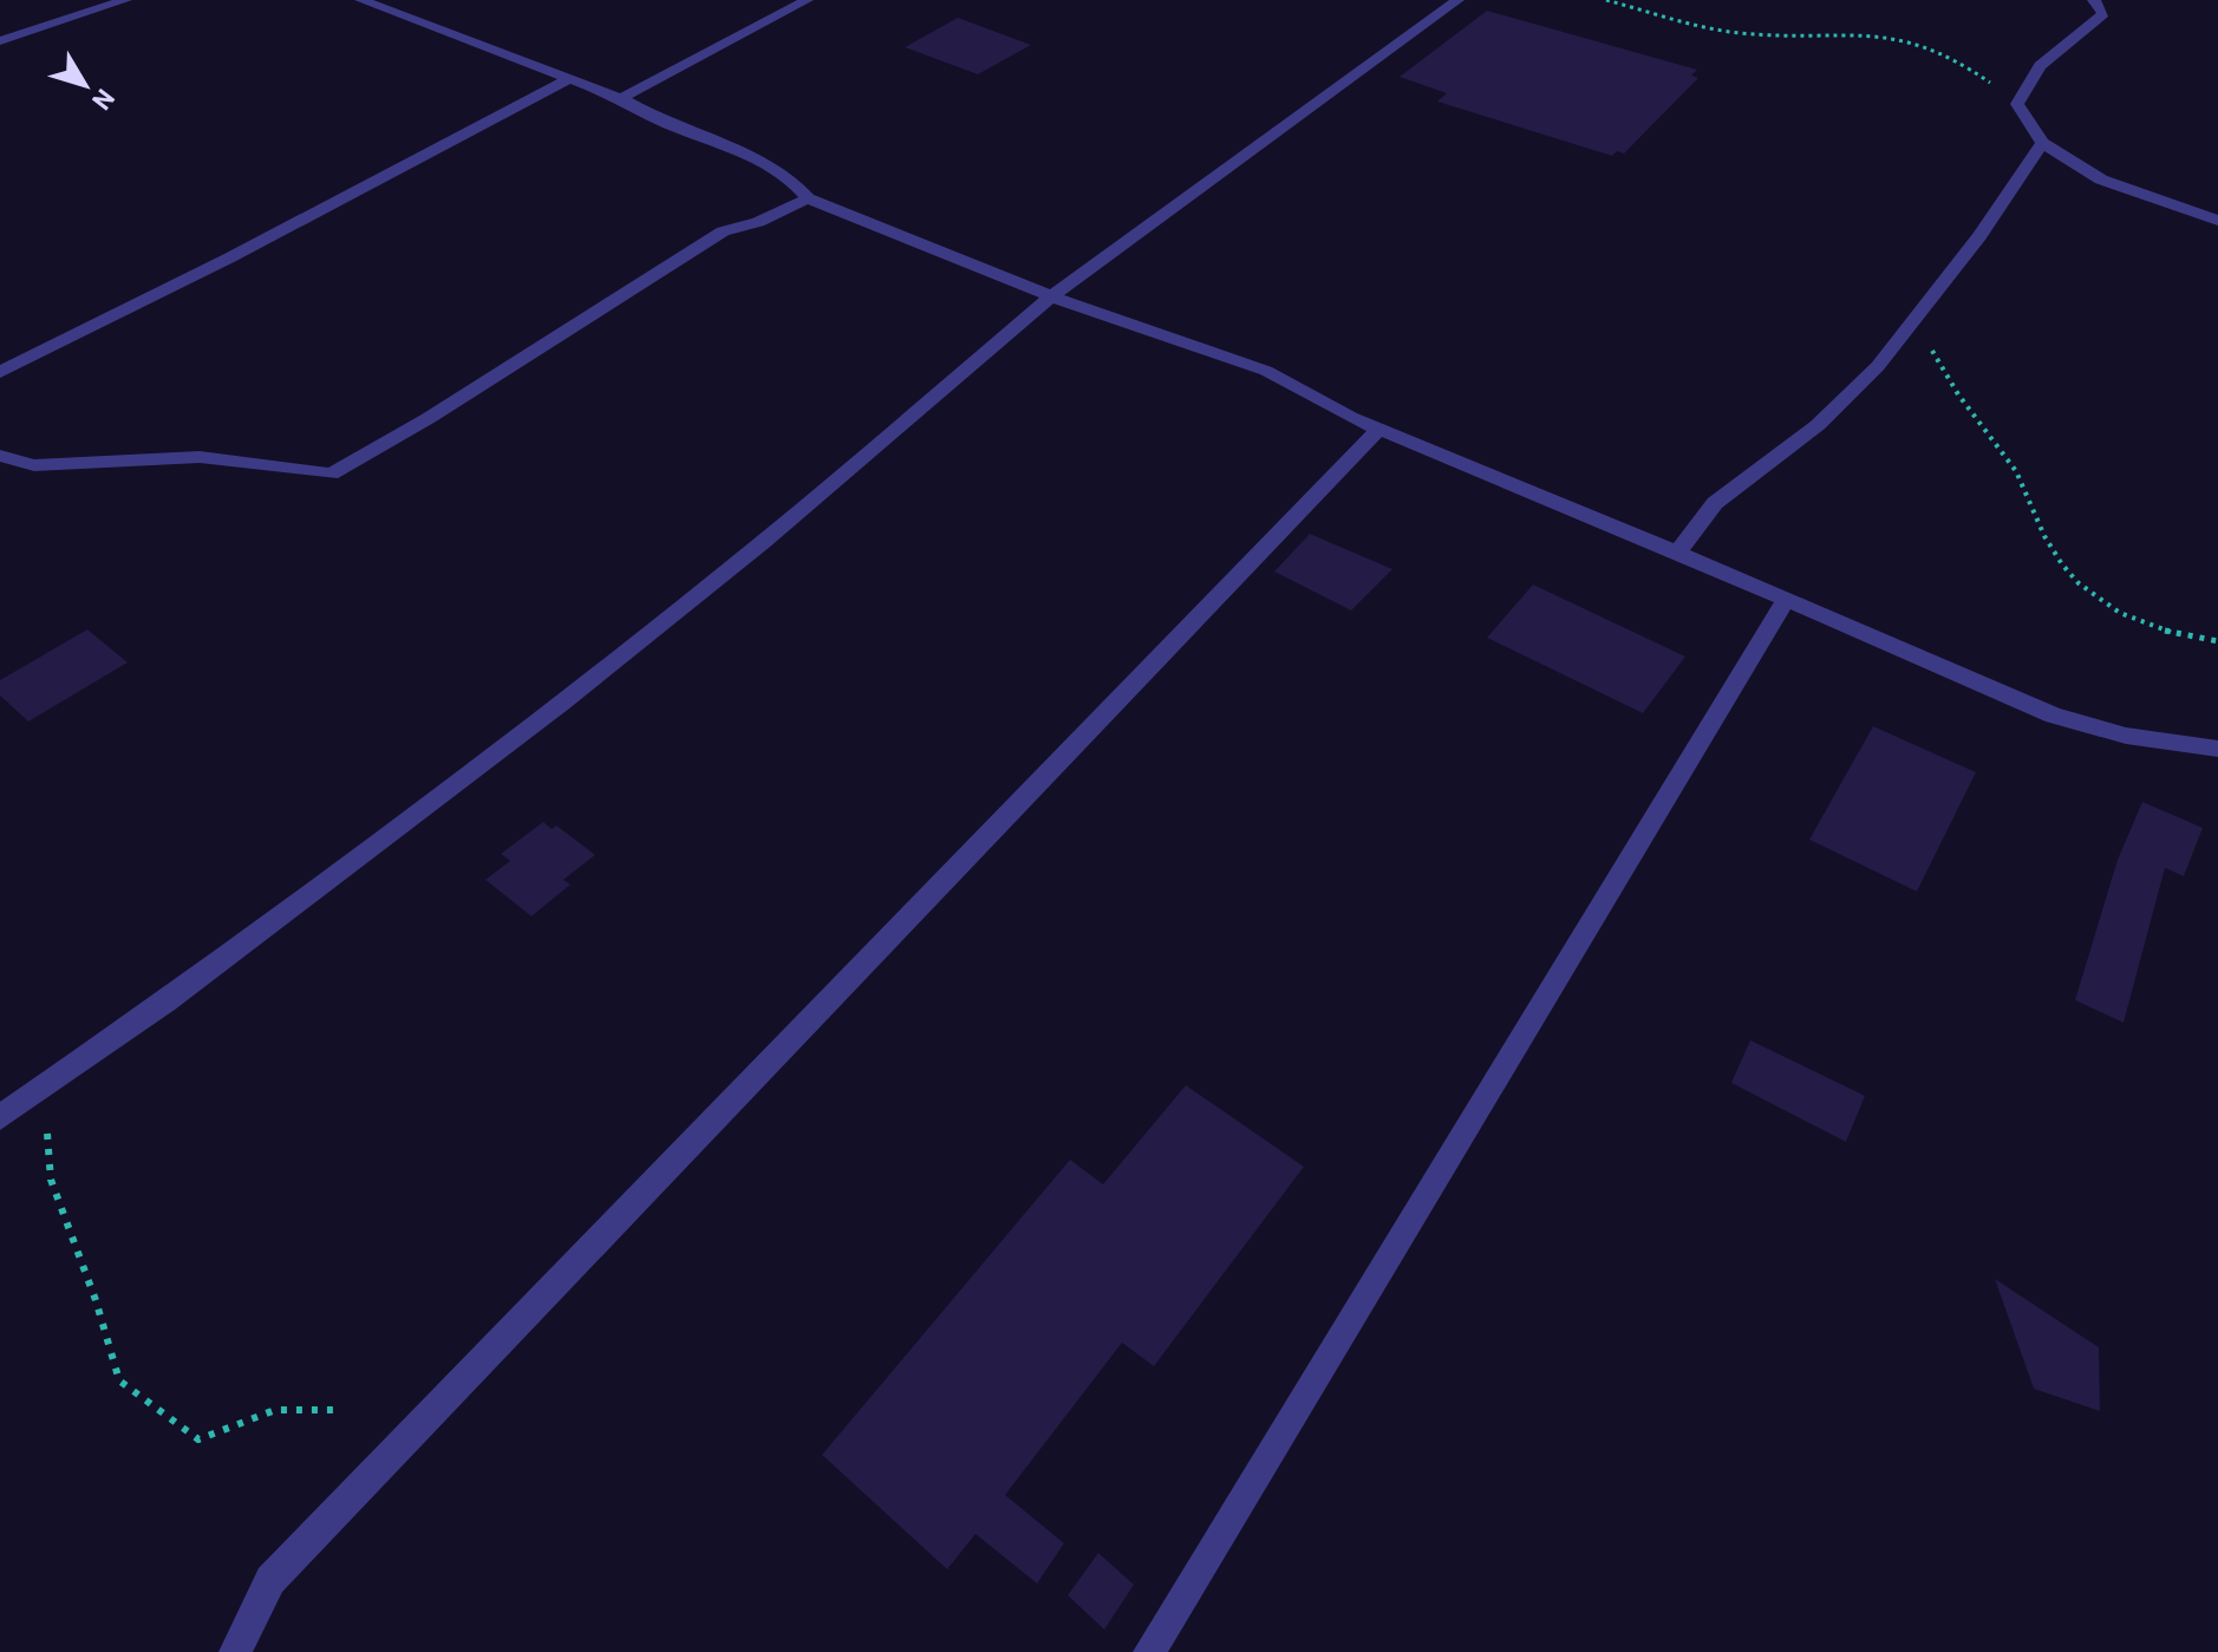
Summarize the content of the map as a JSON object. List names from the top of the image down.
{
  "north": "bottom right"
}
